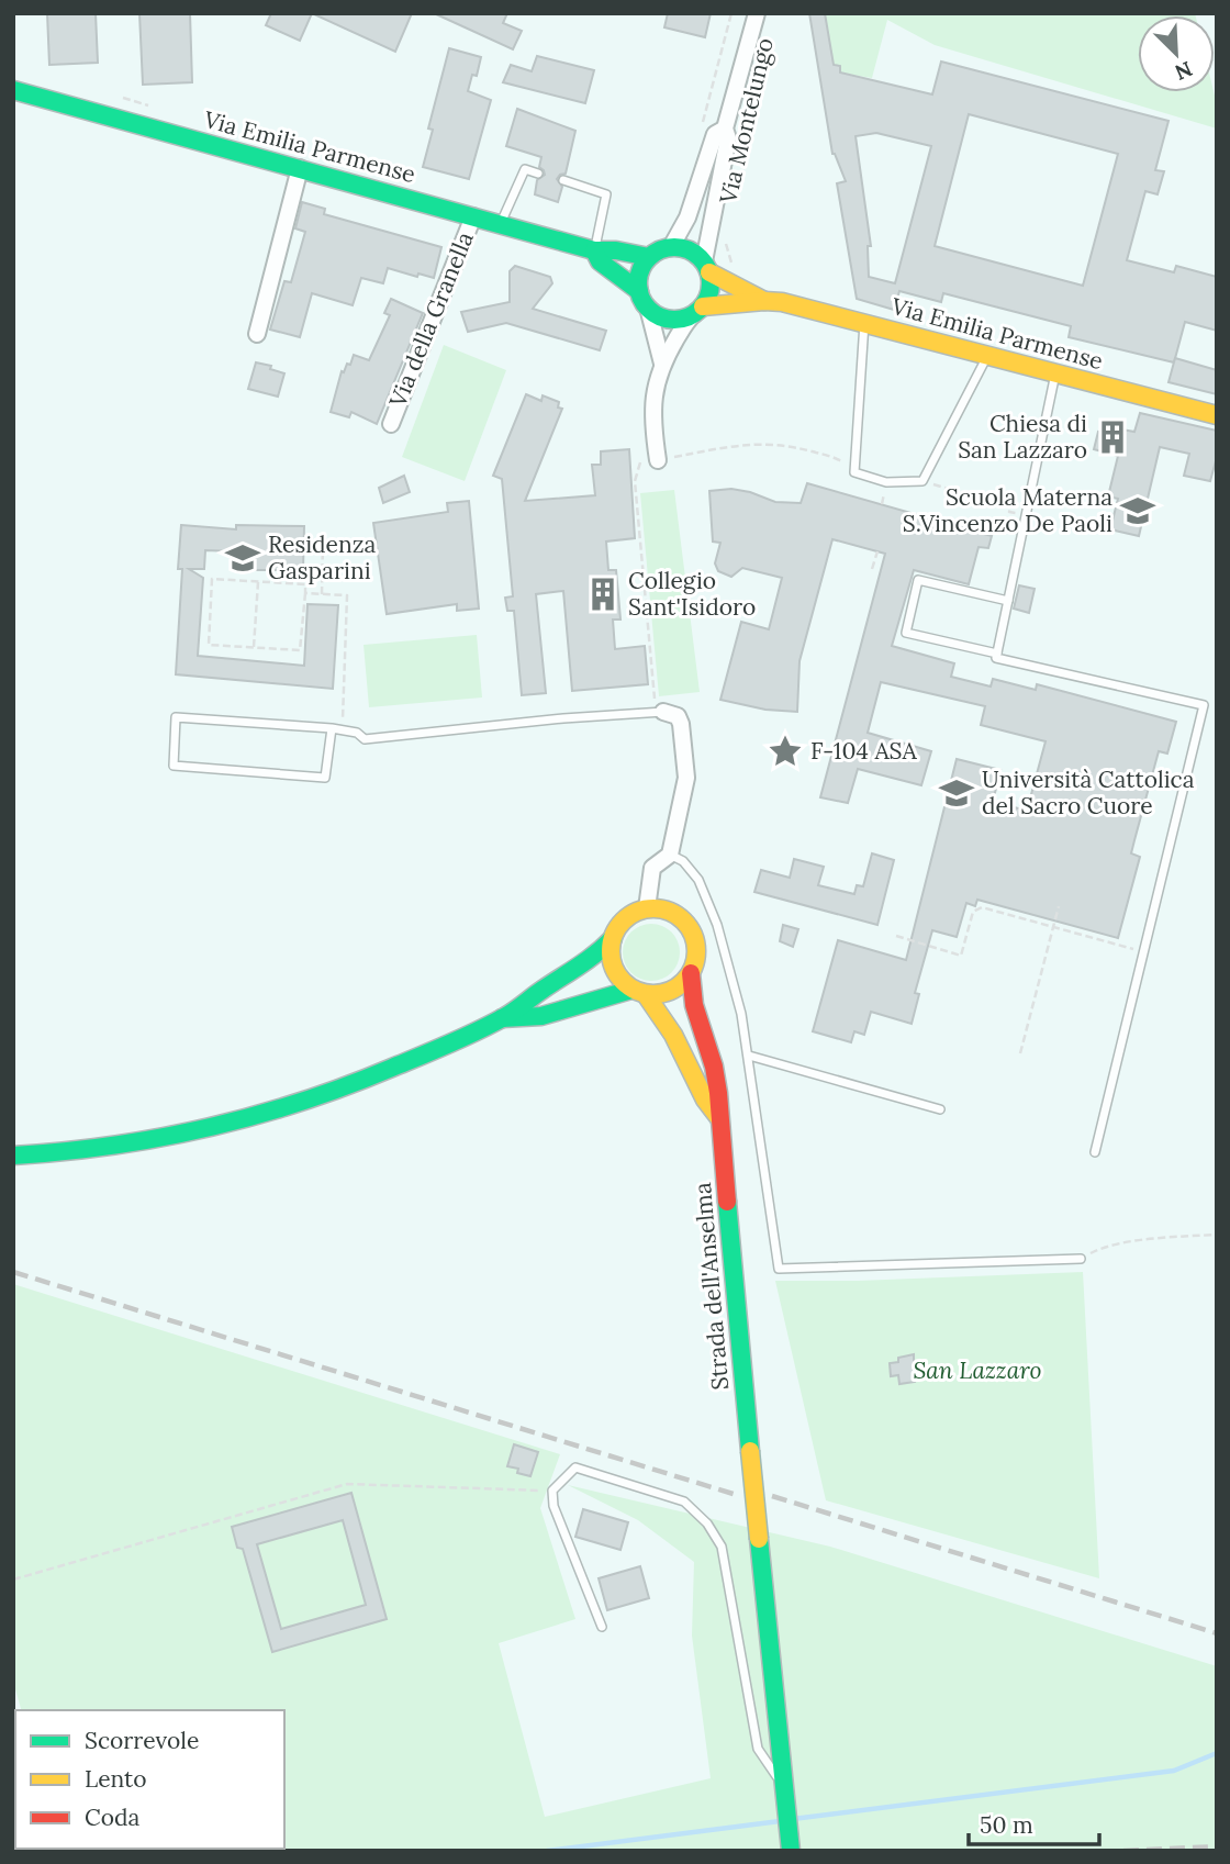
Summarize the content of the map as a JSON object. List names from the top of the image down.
{
  "streets": {
    "main road": ["Via Emilia Parmense", "Strada dell'Anselma"],
    "street": ["Via Montelungo", "Via della Granella"]
  },
  "crossings": [
    ["Via Montelungo", "Via Emilia Parmense"],
    ["Via Emilia Parmense", "Via della Granella"]
  ],
  "parks": ["San Lazzaro"],
  "places": {
    "building": ["Chiesa di San Lazzaro", "Collegio Sant'Isidoro"],
    "school or university": ["Scuola Materna S.Vincenzo De Paoli", "Residenza Gasparini", "Università Cattolica del Sacro Cuore"],
    "place": ["F-104 ASA"]
  },
  "legend": ["Scorrevole", "Lento", "Coda"],
  "scale_bar": "50 m",
  "north": "bottom right"
}
